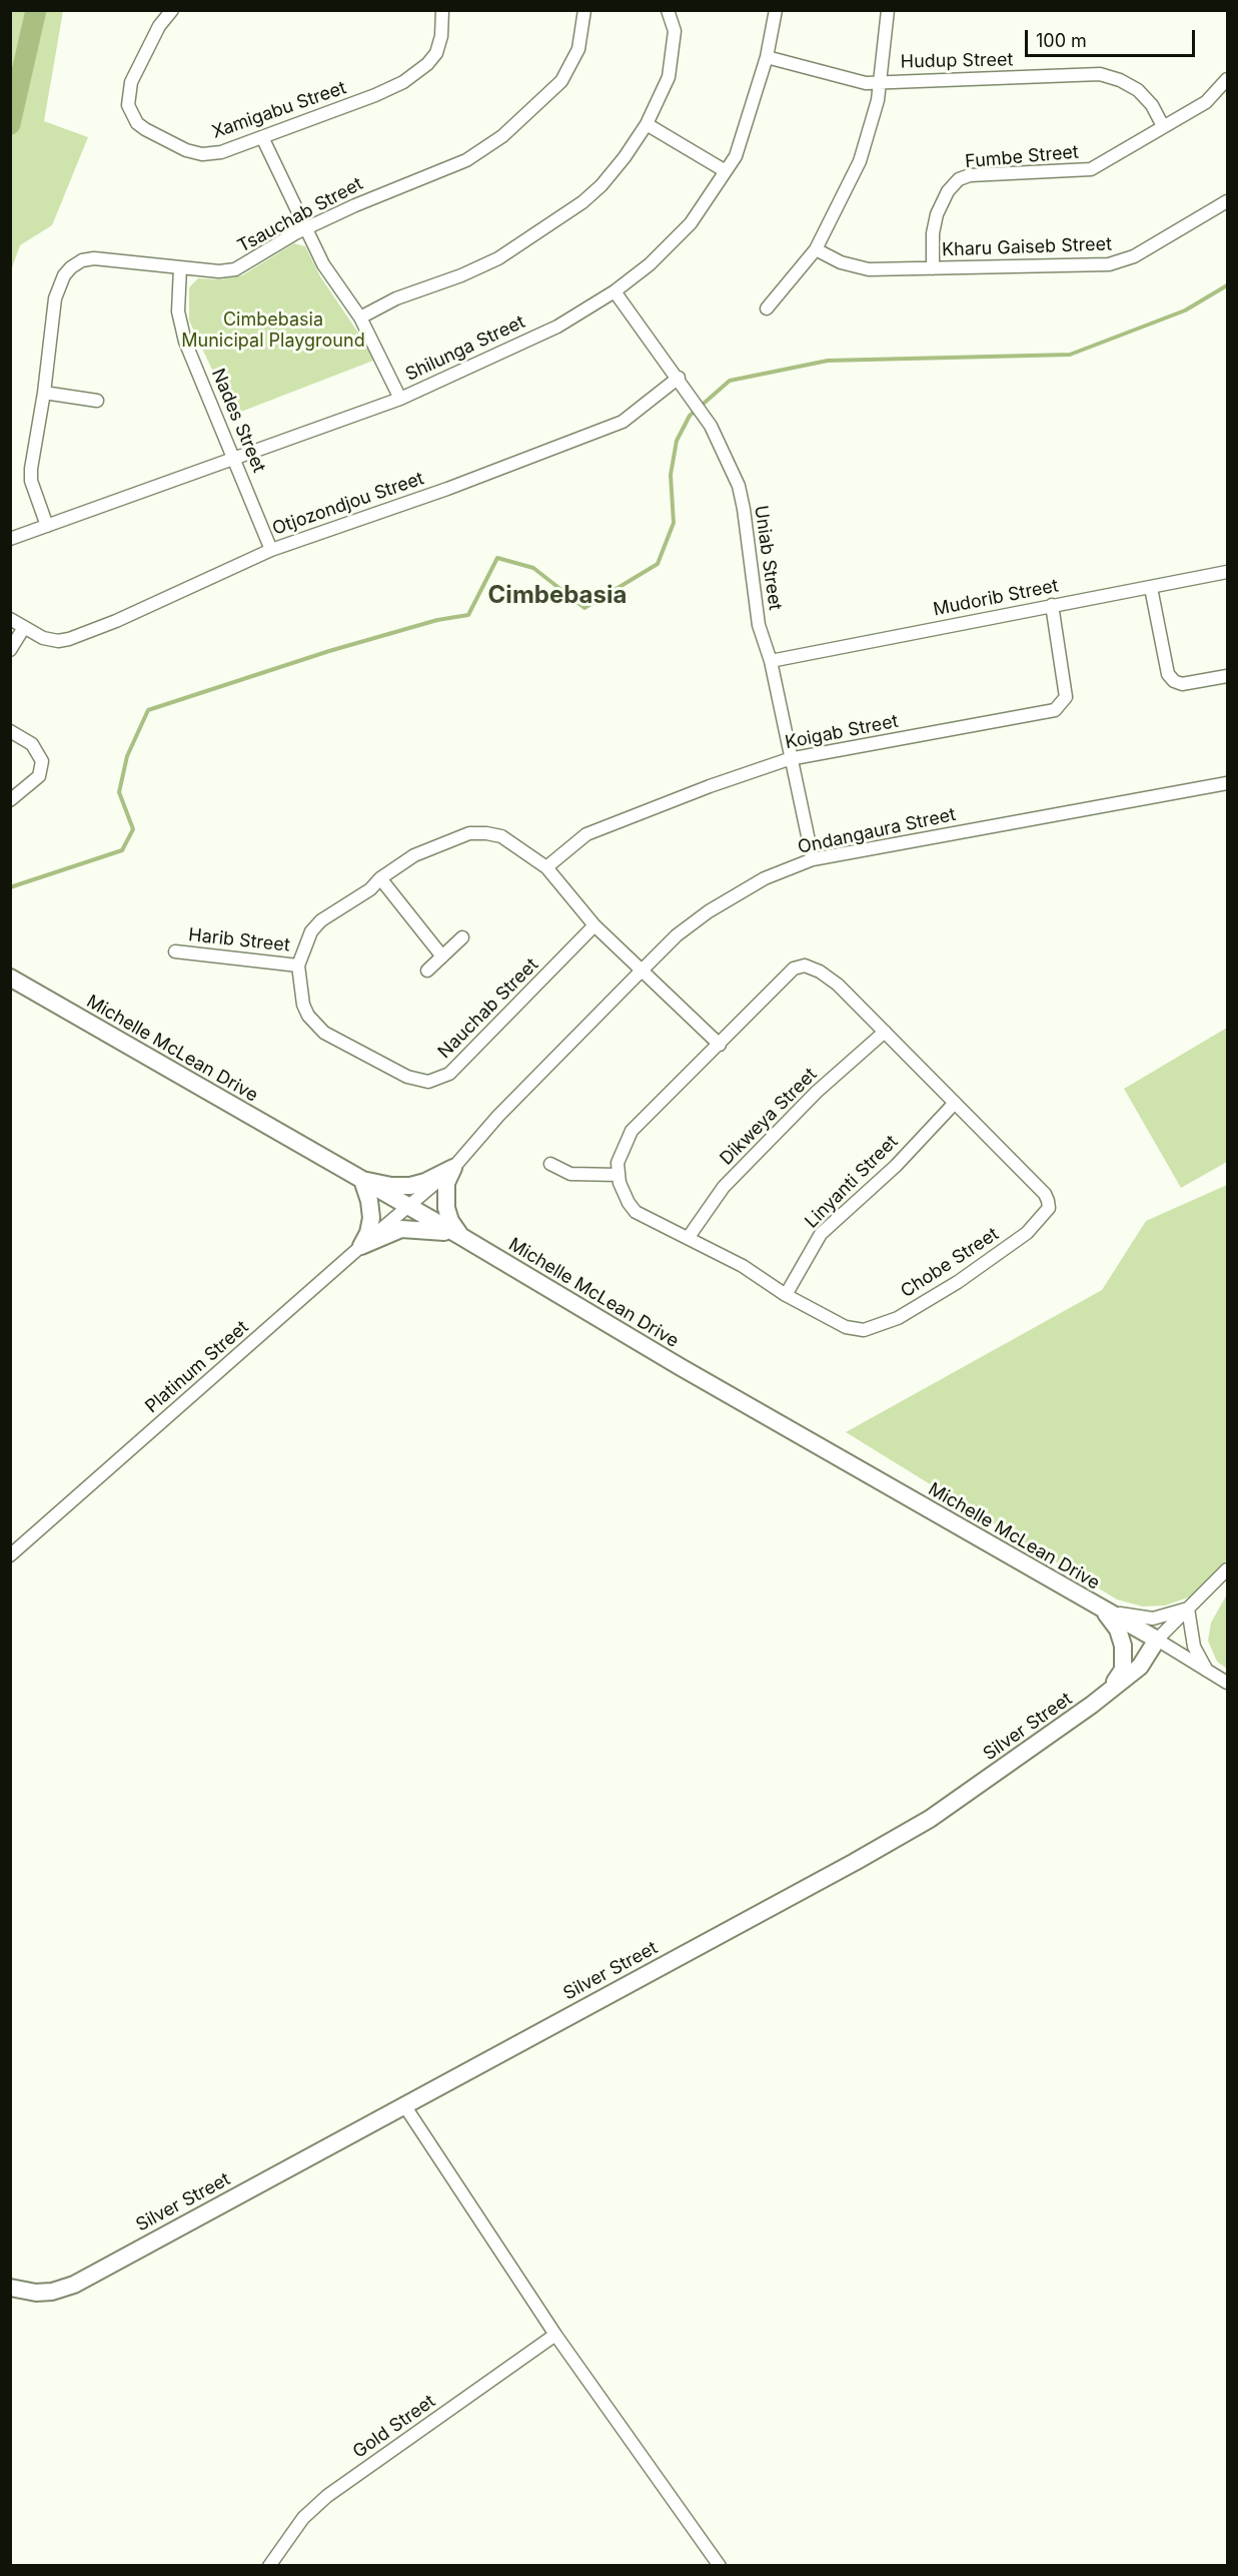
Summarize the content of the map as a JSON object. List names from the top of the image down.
{
  "streets": {
    "street": [
      "Hudup Street",
      "Xamigabu Street",
      "Fumbe Street",
      "Tsauchab Street",
      "Kharu Gaiseb Street",
      "Shilunga Street",
      "Nades Street",
      "Otjozondjou Street",
      "Uniab Street",
      "Mudorib Street",
      "Koigab Street",
      "Ondangaura Street",
      "Harib Street",
      "Nauchab Street",
      "Michelle McLean Drive",
      "Dikweya Street",
      "Linyanti Street",
      "Chobe Street",
      "Platinum Street",
      "Silver Street",
      "Gold Street"
    ]
  },
  "crossings": [
    ["Hudup Street", "Fumbe Street"],
    ["Hudup Street", "Shilunga Street"],
    ["Fumbe Street", "Kharu Gaiseb Street"],
    ["Tsauchab Street", "Shilunga Street"],
    ["Tsauchab Street", "Nades Street"],
    ["Shilunga Street", "Nades Street"],
    ["Shilunga Street", "Uniab Street"],
    ["Nades Street", "Otjozondjou Street"],
    ["Otjozondjou Street", "Uniab Street"],
    ["Uniab Street", "Mudorib Street"],
    ["Uniab Street", "Koigab Street"],
    ["Uniab Street", "Ondangaura Street"],
    ["Mudorib Street", "Koigab Street"],
    ["Koigab Street", "Nauchab Street"],
    ["Ondangaura Street", "Nauchab Street"],
    ["Ondangaura Street", "Michelle McLean Drive"],
    ["Ondangaura Street", "Platinum Street"],
    ["Harib Street", "Nauchab Street"],
    ["Michelle McLean Drive", "Platinum Street"],
    ["Michelle McLean Drive", "Silver Street"],
    ["Dikweya Street", "Chobe Street"],
    ["Linyanti Street", "Chobe Street"]
  ],
  "districts": ["Cimbebasia"],
  "parks": ["Cimbebasia Municipal Playground"],
  "scale_bar": "100 m"
}
